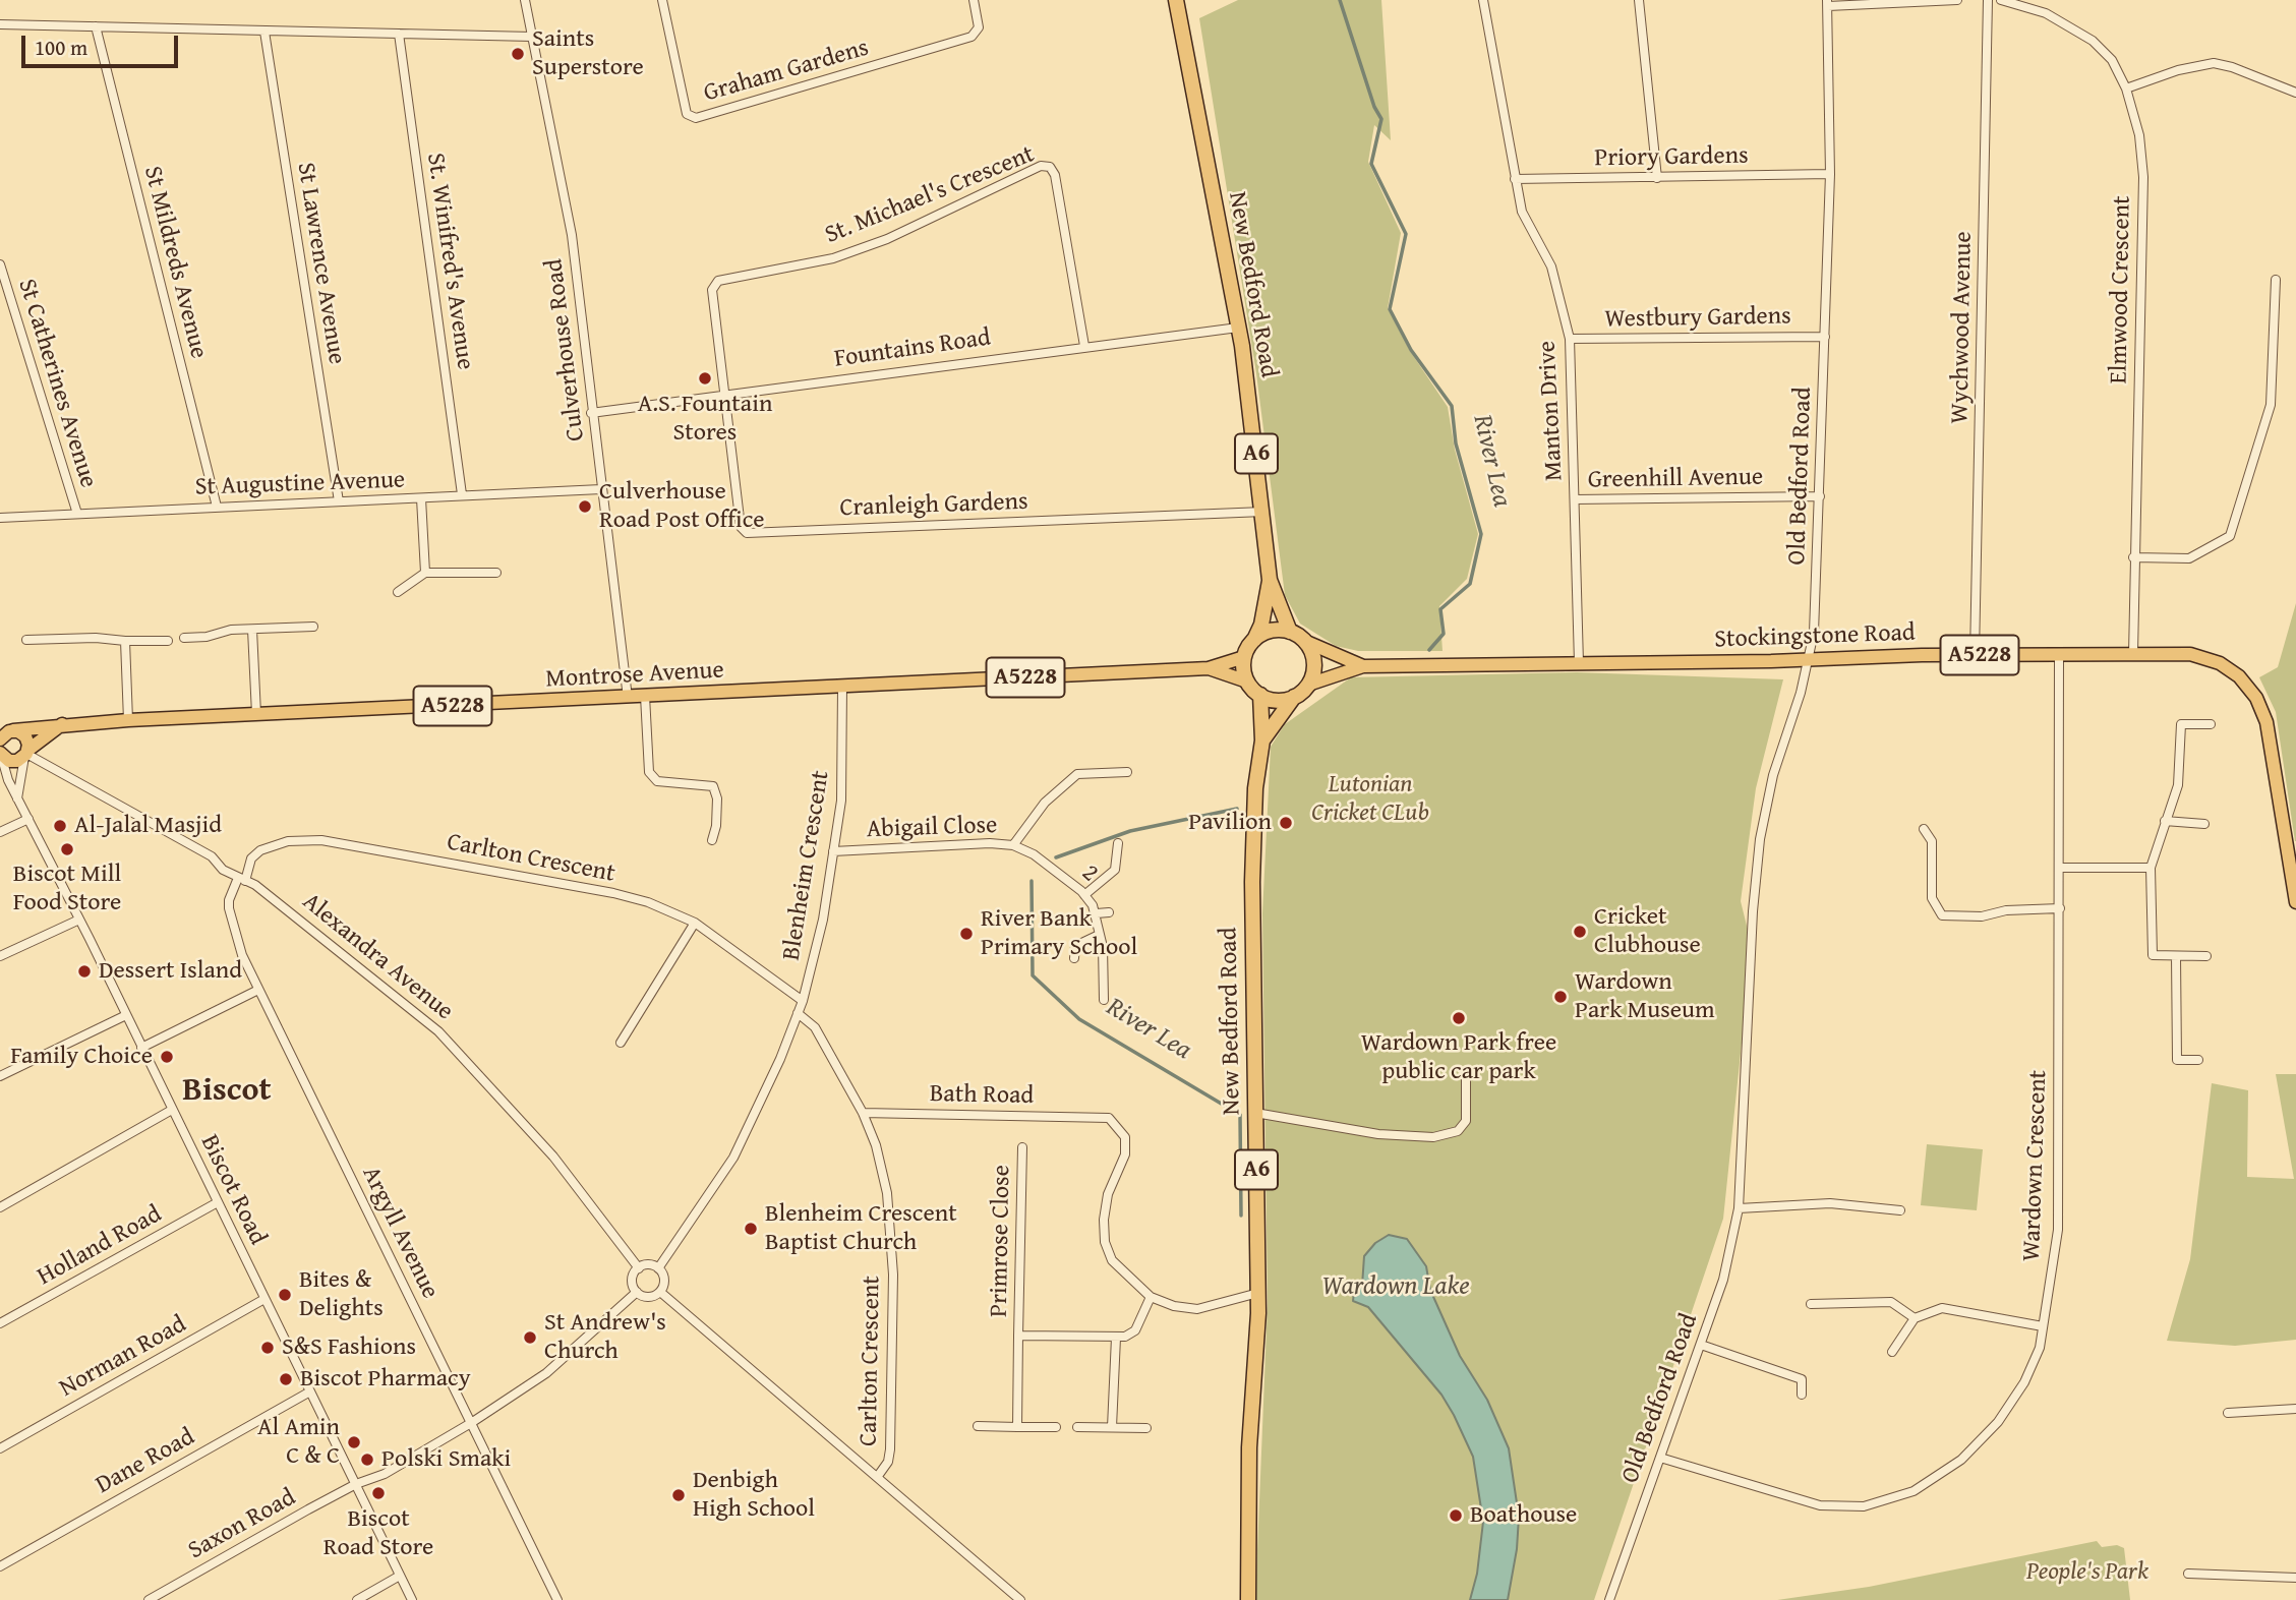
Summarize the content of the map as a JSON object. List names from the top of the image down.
{
  "streets": {
    "highway": ["New Bedford Road", "A6"],
    "main road": ["Stockingstone Road", "A5228", "Montrose Avenue"],
    "street": [
      "Graham Gardens",
      "Priory Gardens",
      "St. Michael's Crescent",
      "St. Winifred's Avenue",
      "St Mildreds Avenue",
      "St Lawrence Avenue",
      "Elmwood Crescent",
      "Westbury Gardens",
      "Wychwood Avenue",
      "Fountains Road",
      "Culverhouse Road",
      "St Catherines Avenue",
      "Manton Drive",
      "Old Bedford Road",
      "Greenhill Avenue",
      "St Augustine Avenue",
      "Cranleigh Gardens",
      "Abigail Close",
      "Carlton Crescent",
      "Blenheim Crescent",
      "2",
      "Alexandra Avenue",
      "Bath Road",
      "Wardown Crescent",
      "Biscot Road",
      "Argyll Avenue",
      "Primrose Close",
      "Holland Road",
      "Norman Road",
      "Dane Road",
      "Saxon Road"
    ]
  },
  "crossings": [
    ["Priory Gardens", "Manton Drive"],
    ["Priory Gardens", "Old Bedford Road"],
    ["St. Michael's Crescent", "Fountains Road"],
    ["St. Michael's Crescent", "Cranleigh Gardens"],
    ["St. Winifred's Avenue", "St Augustine Avenue"],
    ["St Mildreds Avenue", "St Augustine Avenue"],
    ["St Lawrence Avenue", "St Augustine Avenue"],
    ["New Bedford Road", "Fountains Road"],
    ["New Bedford Road", "Cranleigh Gardens"],
    ["New Bedford Road", "Stockingstone Road"],
    ["New Bedford Road", "Montrose Avenue"],
    ["Elmwood Crescent", "Stockingstone Road"],
    ["Westbury Gardens", "Manton Drive"],
    ["Westbury Gardens", "Old Bedford Road"],
    ["Wychwood Avenue", "Stockingstone Road"],
    ["Fountains Road", "Culverhouse Road"],
    ["Fountains Road", "Cranleigh Gardens"],
    ["Culverhouse Road", "St Augustine Avenue"],
    ["Culverhouse Road", "Montrose Avenue"],
    ["St Catherines Avenue", "St Augustine Avenue"],
    ["Manton Drive", "Greenhill Avenue"],
    ["Manton Drive", "Stockingstone Road"],
    ["Old Bedford Road", "Greenhill Avenue"],
    ["Old Bedford Road", "Stockingstone Road"],
    ["Old Bedford Road", "Wardown Crescent"],
    ["Stockingstone Road", "Montrose Avenue"],
    ["Stockingstone Road", "Wardown Crescent"],
    ["Montrose Avenue", "Blenheim Crescent"],
    ["Abigail Close", "Blenheim Crescent"],
    ["Abigail Close", "2"],
    ["Carlton Crescent", "Blenheim Crescent"],
    ["Carlton Crescent", "Alexandra Avenue"],
    ["Carlton Crescent", "Bath Road"],
    ["Carlton Crescent", "Argyll Avenue"],
    ["Blenheim Crescent", "Alexandra Avenue"],
    ["Alexandra Avenue", "Argyll Avenue"],
    ["Biscot Road", "Holland Road"],
    ["Biscot Road", "Norman Road"],
    ["Biscot Road", "Dane Road"],
    ["Biscot Road", "Saxon Road"]
  ],
  "districts": ["Biscot"],
  "water": ["River Lea", "Wardown Lake"],
  "parks": ["Lutonian Cricket CLub", "People's Park"],
  "places": [
    "Saints Superstore",
    "A.S. Fountain Stores",
    "Culverhouse Road Post Office",
    "Pavilion",
    "Al-Jalal Masjid",
    "Biscot Mill Food Store",
    "Cricket Clubhouse",
    "River Bank Primary School",
    "Dessert Island",
    "Wardown Park Museum",
    "Wardown Park free public car park",
    "Family Choice",
    "Blenheim Crescent Baptist Church",
    "Bites & Delights",
    "St Andrew's Church",
    "S&S Fashions",
    "Biscot Pharmacy",
    "Al Amin C & C",
    "Polski Smaki",
    "Biscot Road Store",
    "Denbigh High School",
    "Boathouse"
  ],
  "scale_bar": "100 m"
}
